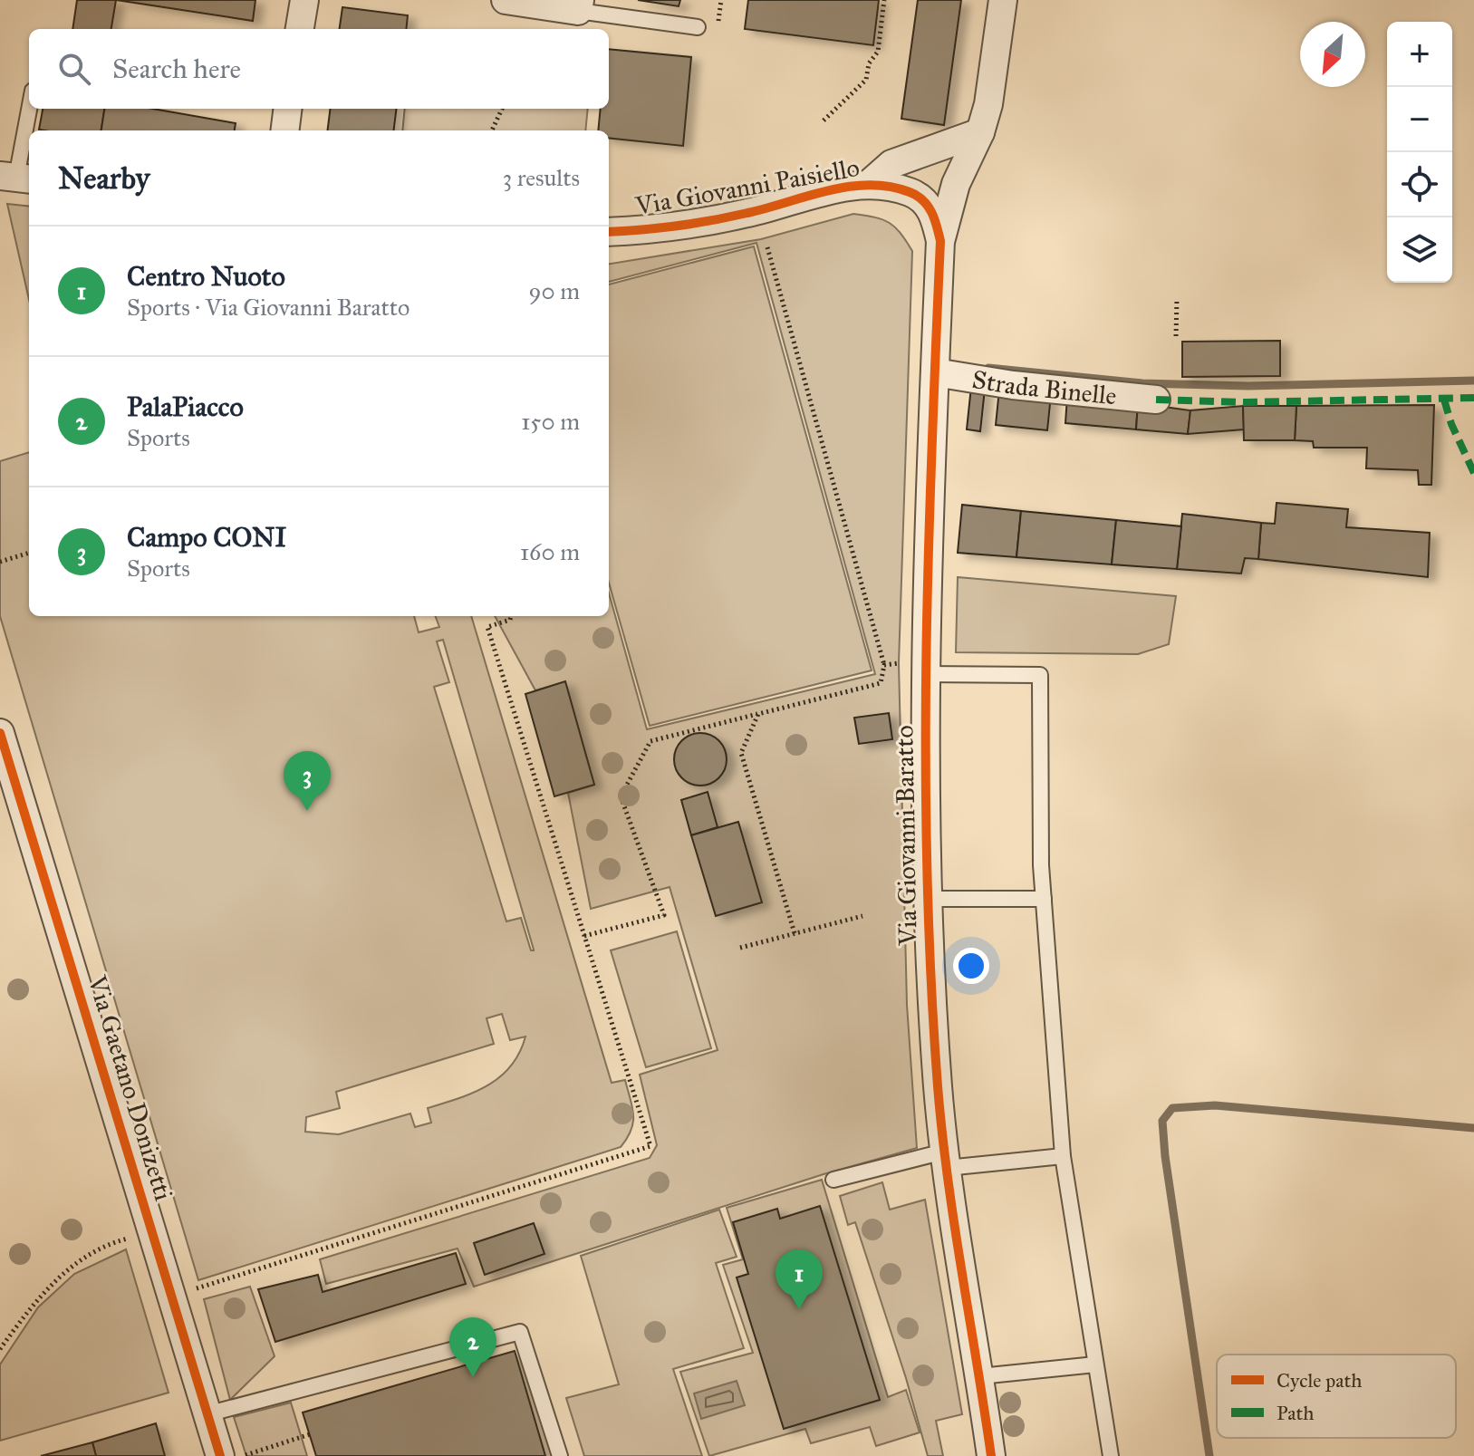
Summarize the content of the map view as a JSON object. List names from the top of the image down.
{
  "streets": {
    "street": [
      "Via Giovanni Paisiello",
      "Strada Binelle",
      "Via Giovanni Baratto",
      "Via Gaetano Donizetti"
    ]
  },
  "crossings": [
    ["Via Giovanni Paisiello", "Via Giovanni Baratto"],
    ["Strada Binelle", "Via Giovanni Baratto"]
  ],
  "legend": ["Cycle path", "Path"],
  "north": "bottom left",
  "page": {
    "map_buttons": ["+", "−"],
    "search": "Search here",
    "heading": ["Nearby", "3 results"],
    "list": [
      {
        "mark": "1",
        "name": "Centro Nuoto",
        "note": "Sports · Via Giovanni Baratto",
        "value": "90 m"
      },
      {
        "mark": "2",
        "name": "PalaPiacco",
        "note": "Sports",
        "value": "150 m"
      },
      {
        "mark": "3",
        "name": "Campo CONI",
        "note": "Sports",
        "value": "160 m"
      }
    ],
    "pins": ["3", "1", "2"]
  }
}
